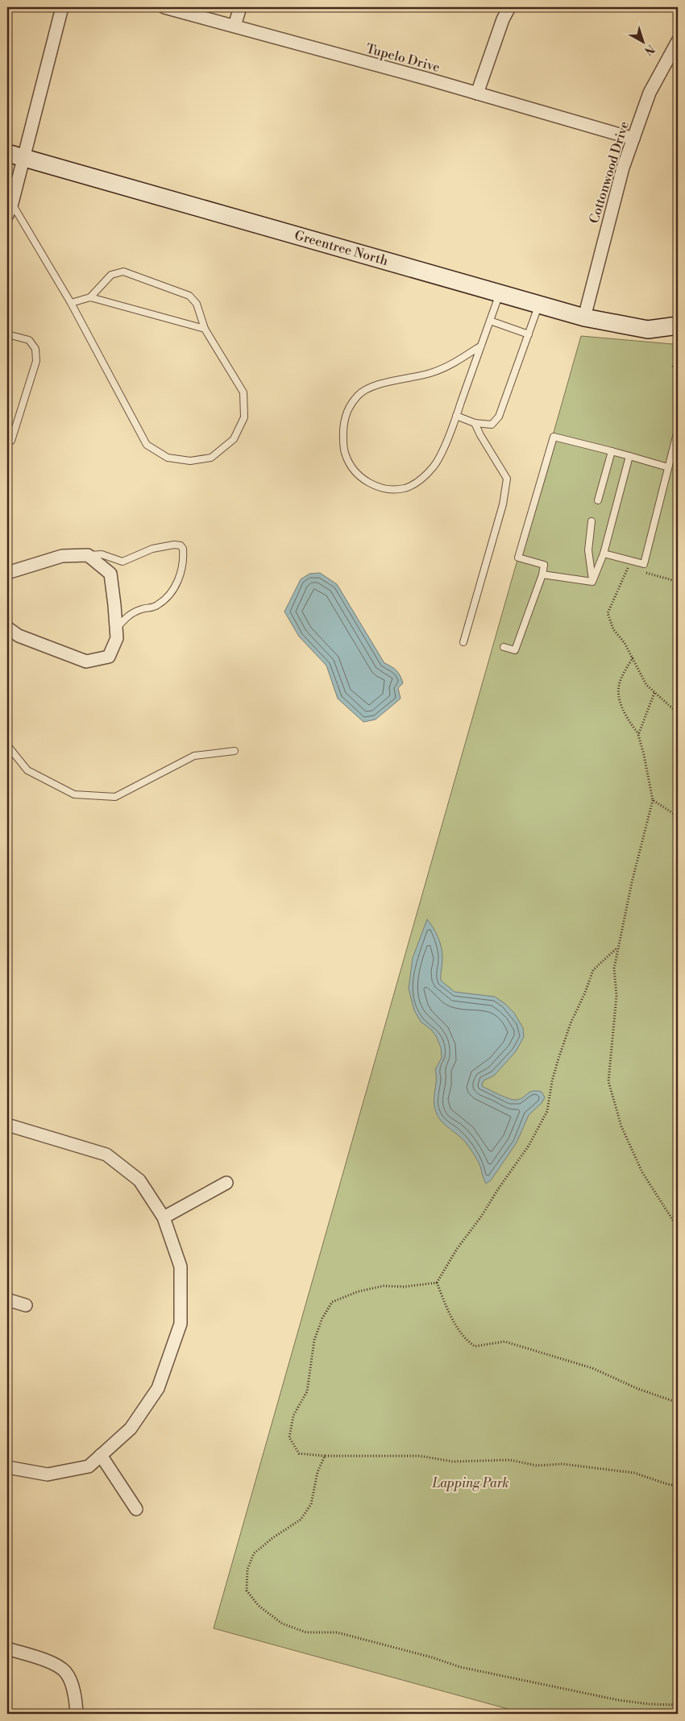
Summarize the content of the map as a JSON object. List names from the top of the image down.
{
  "streets": {
    "main road": ["Greentree North"],
    "street": ["Tupelo Drive", "Cottonwood Drive"]
  },
  "crossings": [
    ["Tupelo Drive", "Cottonwood Drive"],
    ["Cottonwood Drive", "Greentree North"]
  ],
  "parks": ["Lapping Park"],
  "north": "bottom right"
}
